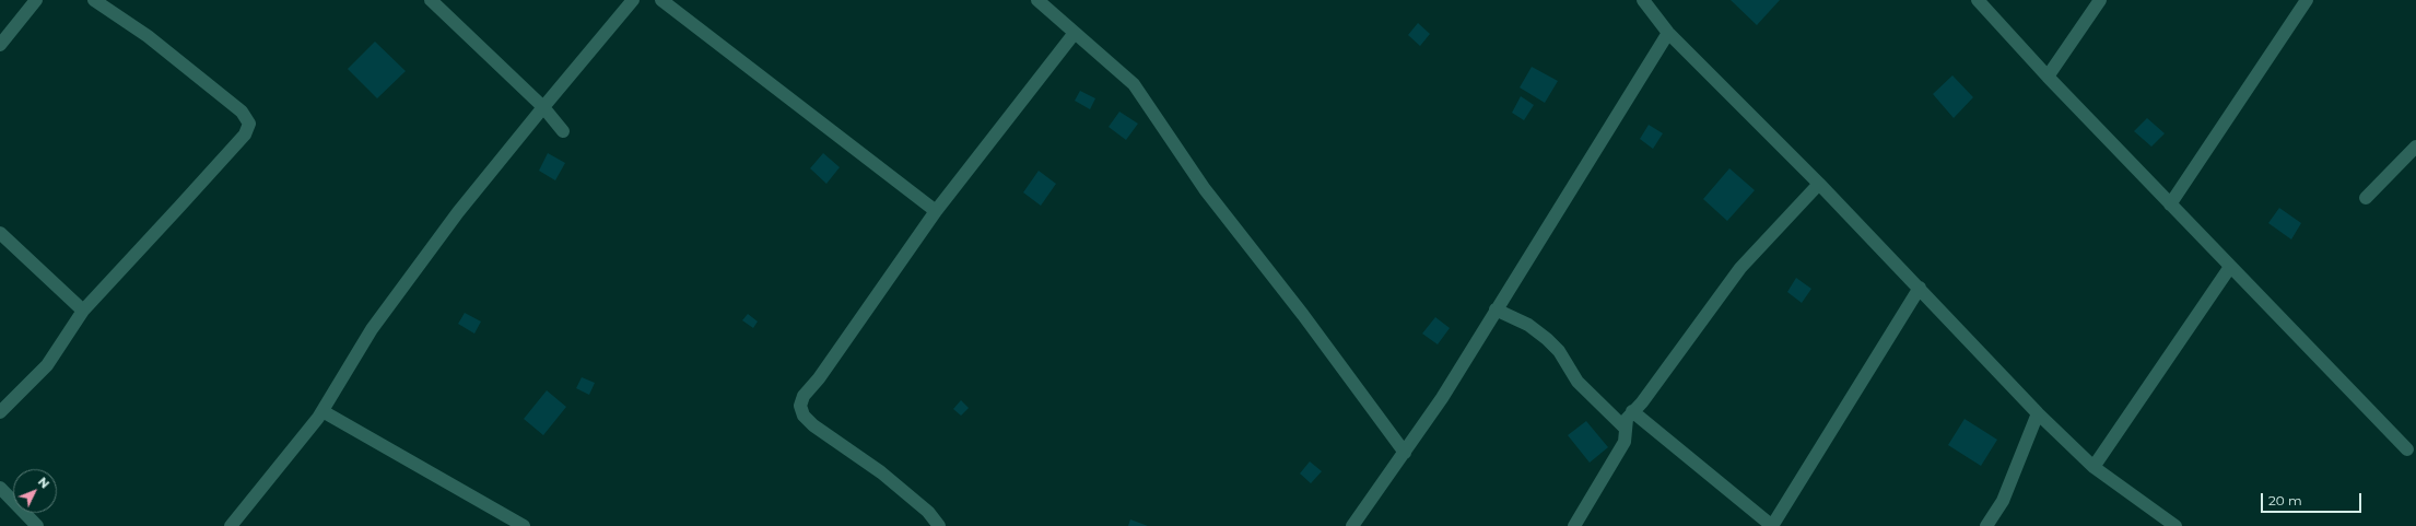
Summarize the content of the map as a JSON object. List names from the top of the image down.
{
  "scale_bar": "20 m",
  "north": "top right"
}
